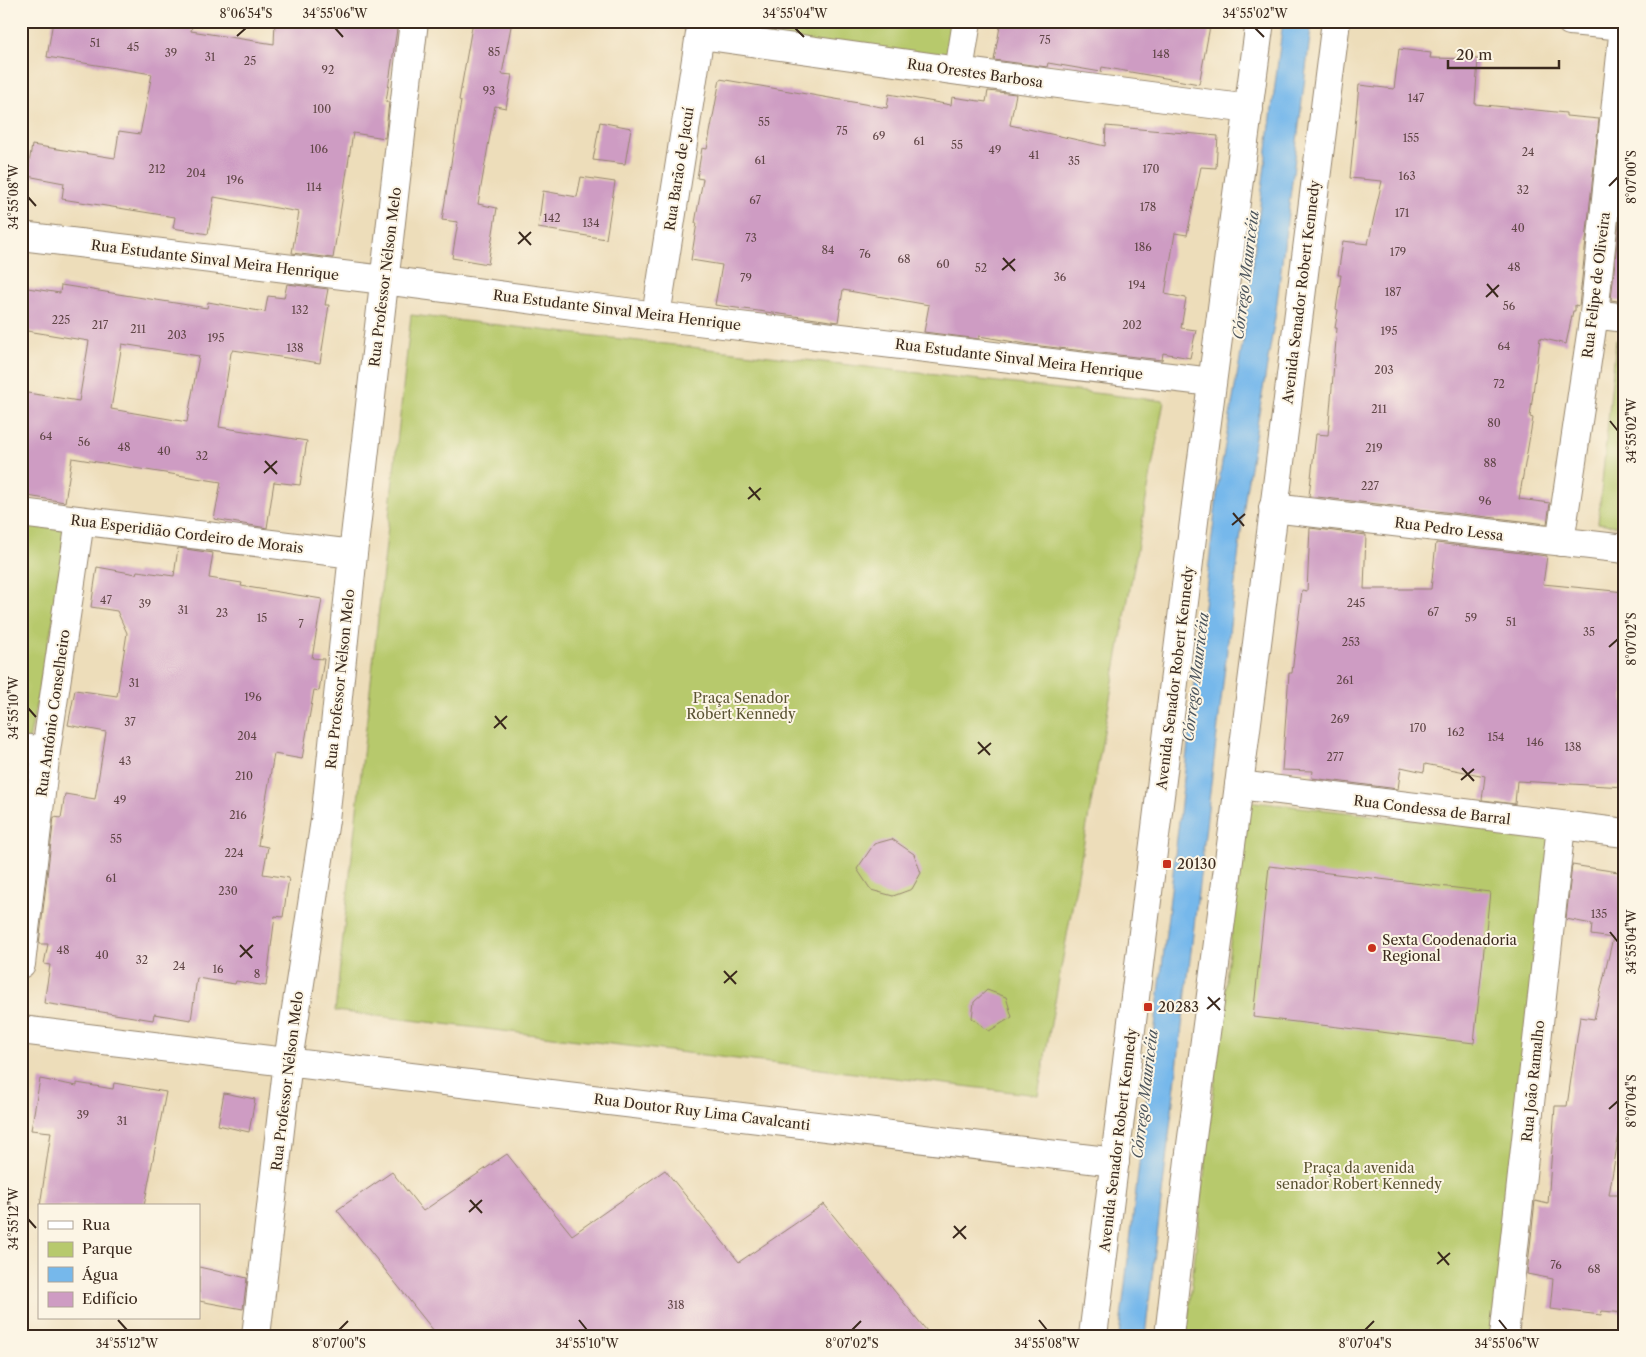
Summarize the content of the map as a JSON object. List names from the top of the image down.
{
  "streets": {
    "street": [
      "Rua Orestes Barbosa",
      "Rua Barão de Jacuí",
      "Rua Estudante Sinval Meira Henrique",
      "Rua Professor Nélson Melo",
      "Rua Felipe de Oliveira",
      "Avenida Senador Robert Kennedy",
      "Rua Pedro Lessa",
      "Rua Esperidião Cordeiro de Morais",
      "Rua Antônio Conselheiro",
      "Rua Condessa de Barral",
      "Rua João Ramalho",
      "Rua Doutor Ruy Lima Cavalcanti"
    ]
  },
  "crossings": [
    ["Rua Orestes Barbosa", "Rua Barão de Jacuí"],
    ["Rua Orestes Barbosa", "Avenida Senador Robert Kennedy"],
    ["Rua Barão de Jacuí", "Rua Estudante Sinval Meira Henrique"],
    ["Rua Estudante Sinval Meira Henrique", "Rua Professor Nélson Melo"],
    ["Rua Estudante Sinval Meira Henrique", "Avenida Senador Robert Kennedy"],
    ["Rua Professor Nélson Melo", "Rua Esperidião Cordeiro de Morais"],
    ["Rua Professor Nélson Melo", "Rua Doutor Ruy Lima Cavalcanti"],
    ["Rua Felipe de Oliveira", "Rua Pedro Lessa"],
    ["Avenida Senador Robert Kennedy", "Rua Pedro Lessa"],
    ["Avenida Senador Robert Kennedy", "Rua Condessa de Barral"],
    ["Avenida Senador Robert Kennedy", "Rua Doutor Ruy Lima Cavalcanti"],
    ["Rua Esperidião Cordeiro de Morais", "Rua Antônio Conselheiro"],
    ["Rua Condessa de Barral", "Rua João Ramalho"]
  ],
  "water": ["Córrego Mauricéia"],
  "parks": ["Praça Senador Robert Kennedy", "Praça da avenida senador Robert Kennedy"],
  "places": {
    "transit": ["20130", "20283"],
    "other": ["Sexta Coodenadoria Regional"]
  },
  "house_numbers": [
    "75",
    "51",
    "45",
    "85",
    "39",
    "148",
    "31",
    "25",
    "92",
    "93",
    "147",
    "100",
    "55",
    "75",
    "69",
    "155",
    "61",
    "55",
    "106",
    "49",
    "24",
    "41",
    "61",
    "35",
    "212",
    "170",
    "204",
    "163",
    "196",
    "114",
    "32",
    "67",
    "178",
    "171",
    "142",
    "134",
    "40",
    "73",
    "186",
    "84",
    "179",
    "76",
    "68",
    "60",
    "48",
    "52",
    "36",
    "79",
    "194",
    "187",
    "56",
    "132",
    "225",
    "217",
    "202",
    "211",
    "195",
    "203",
    "195",
    "64",
    "138",
    "203",
    "72",
    "211",
    "80",
    "64",
    "56",
    "48",
    "219",
    "40",
    "32",
    "88",
    "227",
    "96",
    "47",
    "245",
    "39",
    "31",
    "67",
    "23",
    "15",
    "59",
    "51",
    "7",
    "35",
    "253",
    "261",
    "31",
    "196",
    "269",
    "37",
    "170",
    "162",
    "204",
    "154",
    "146",
    "138",
    "277",
    "43",
    "210",
    "49",
    "216",
    "55",
    "224",
    "61",
    "230",
    "135",
    "48",
    "40",
    "32",
    "24",
    "16",
    "8",
    "39",
    "31",
    "76",
    "68",
    "318"
  ],
  "legend": [
    "Rua",
    "Parque",
    "Água",
    "Edifício"
  ],
  "scale_bar": "20 m",
  "coordinates": [
    "8°06'54\"S",
    "34°55'06\"W",
    "34°55'04\"W",
    "34°55'02\"W",
    "8°07'00\"S",
    "34°55'08\"W",
    "8°07'02\"S",
    "34°55'10\"W",
    "8°07'04\"S",
    "34°55'12\"W"
  ]
}
